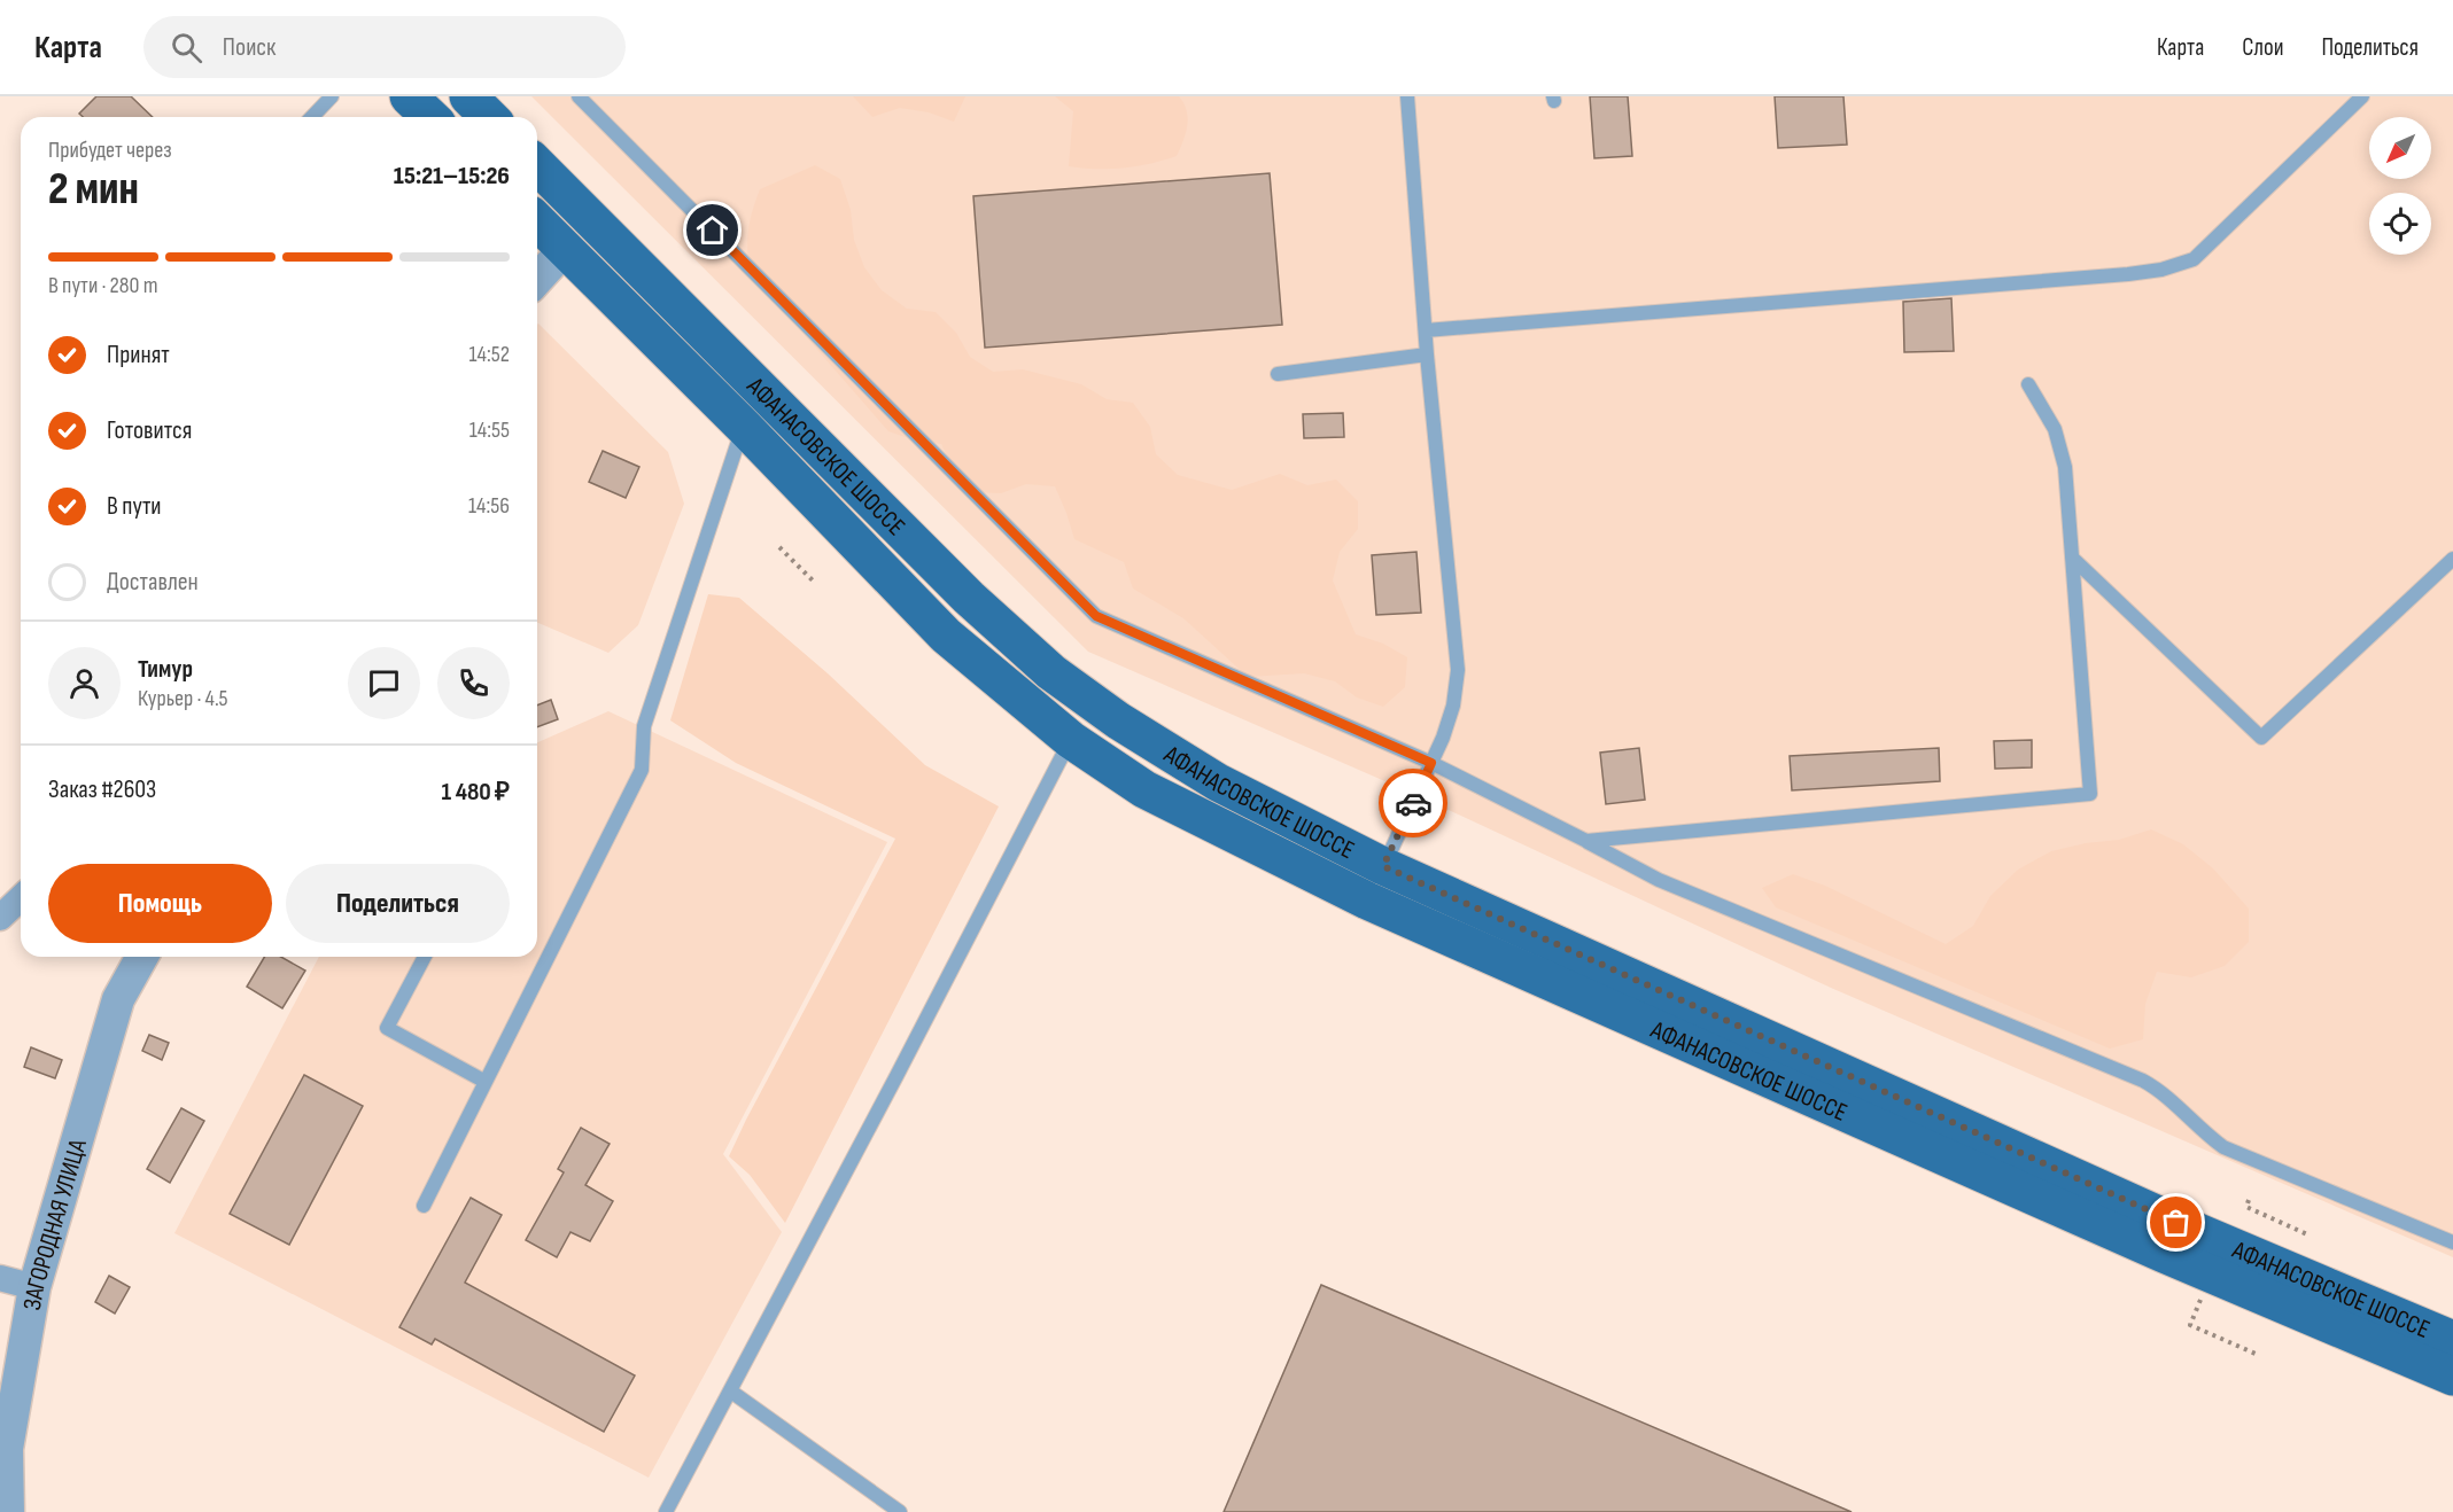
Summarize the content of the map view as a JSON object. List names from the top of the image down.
{
  "streets": {
    "main road": ["АФАНАСОВСКОЕ ШОССЕ"],
    "street": ["ЗАГОРОДНАЯ УЛИЦА"]
  },
  "north": "bottom left",
  "page": {
    "header": "Карта",
    "search": "Поиск",
    "nav": ["Карта", "Слои", "Поделиться"],
    "heading": ["2 мин", "Прибудет через", "15:21–15:26"],
    "panel": [
      "Тимур",
      "Курьер · 4.5",
      "Заказ #2603",
      "1 480 ₽"
    ],
    "bar": "В пути · 280 m",
    "list": [
      ["Принят", "14:52"],
      ["Готовится", "14:55"],
      ["В пути", "14:56"],
      "Доставлен"
    ],
    "buttons": ["Помощь", "Поделиться"]
  }
}
